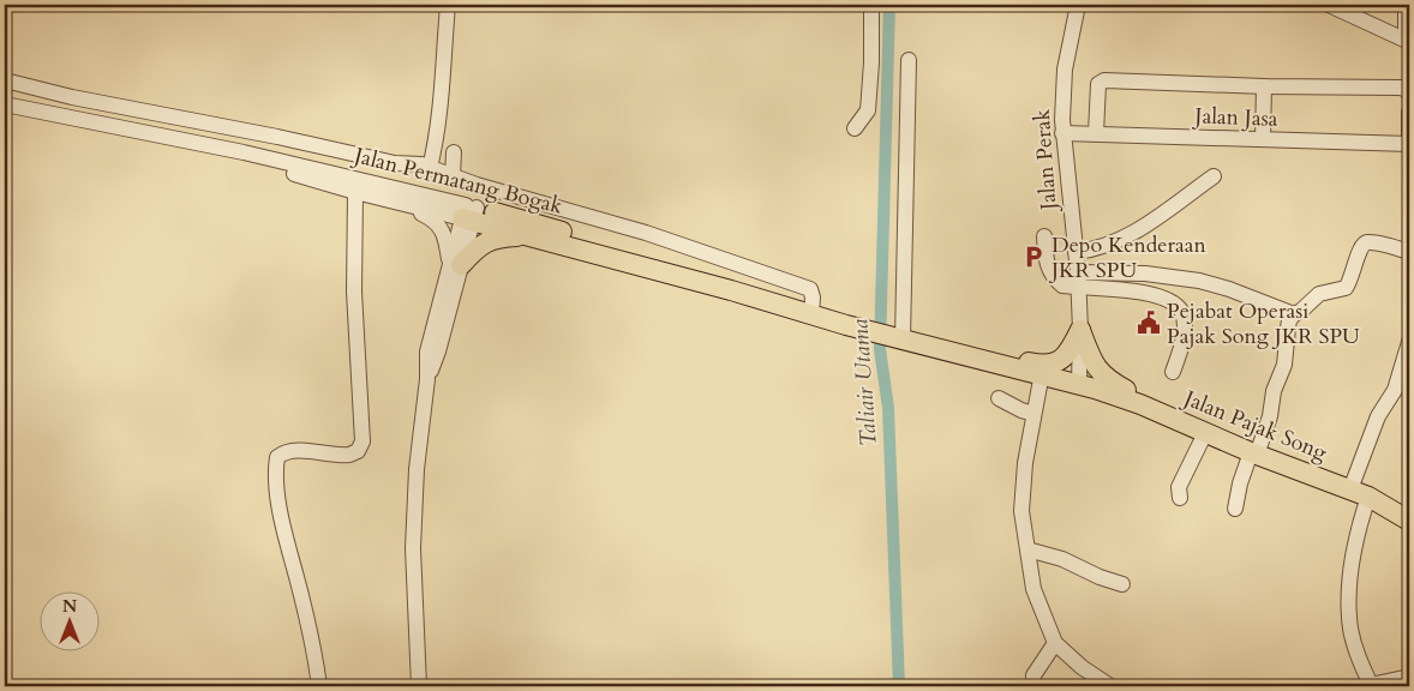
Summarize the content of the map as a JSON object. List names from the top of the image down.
{
  "streets": {
    "main road": ["Jalan Permatang Bogak", "Jalan Pajak Song"],
    "street": ["Jalan Jasa", "Jalan Perak"]
  },
  "crossings": [
    ["Jalan Jasa", "Jalan Perak"],
    ["Jalan Perak", "Jalan Permatang Bogak"],
    ["Jalan Perak", "Jalan Pajak Song"],
    ["Jalan Permatang Bogak", "Jalan Pajak Song"]
  ],
  "water": ["Taliair Utama"],
  "places": {
    "parking": ["Depo Kenderaan JKR SPU"],
    "public building": ["Pejabat Operasi Pajak Song JKR SPU"]
  },
  "north": "top"
}
